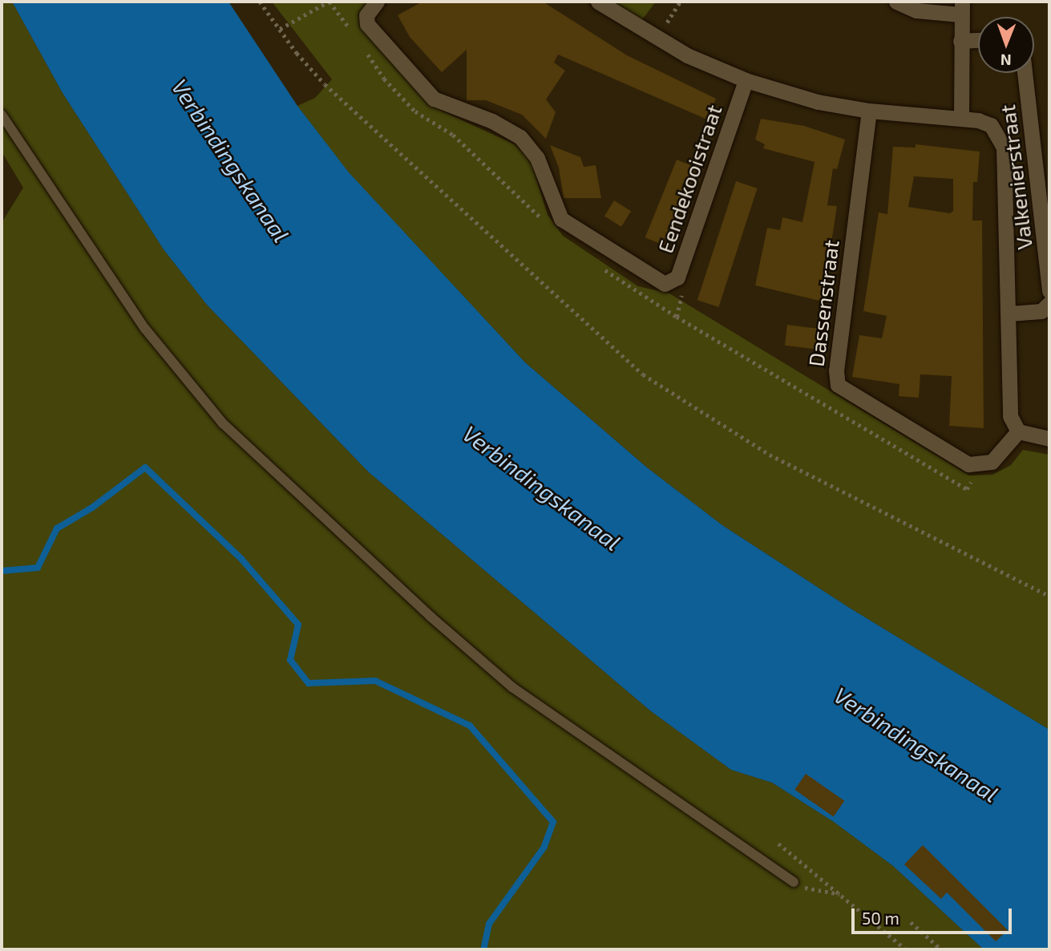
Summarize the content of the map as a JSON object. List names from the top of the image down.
{
  "streets": {
    "street": ["Valkenierstraat", "Eendekooistraat", "Dassenstraat"]
  },
  "crossings": [
    ["Valkenierstraat", "Eendekooistraat"],
    ["Valkenierstraat", "Dassenstraat"]
  ],
  "water": ["Verbindingskanaal"],
  "scale_bar": "50 m",
  "north": "bottom"
}
